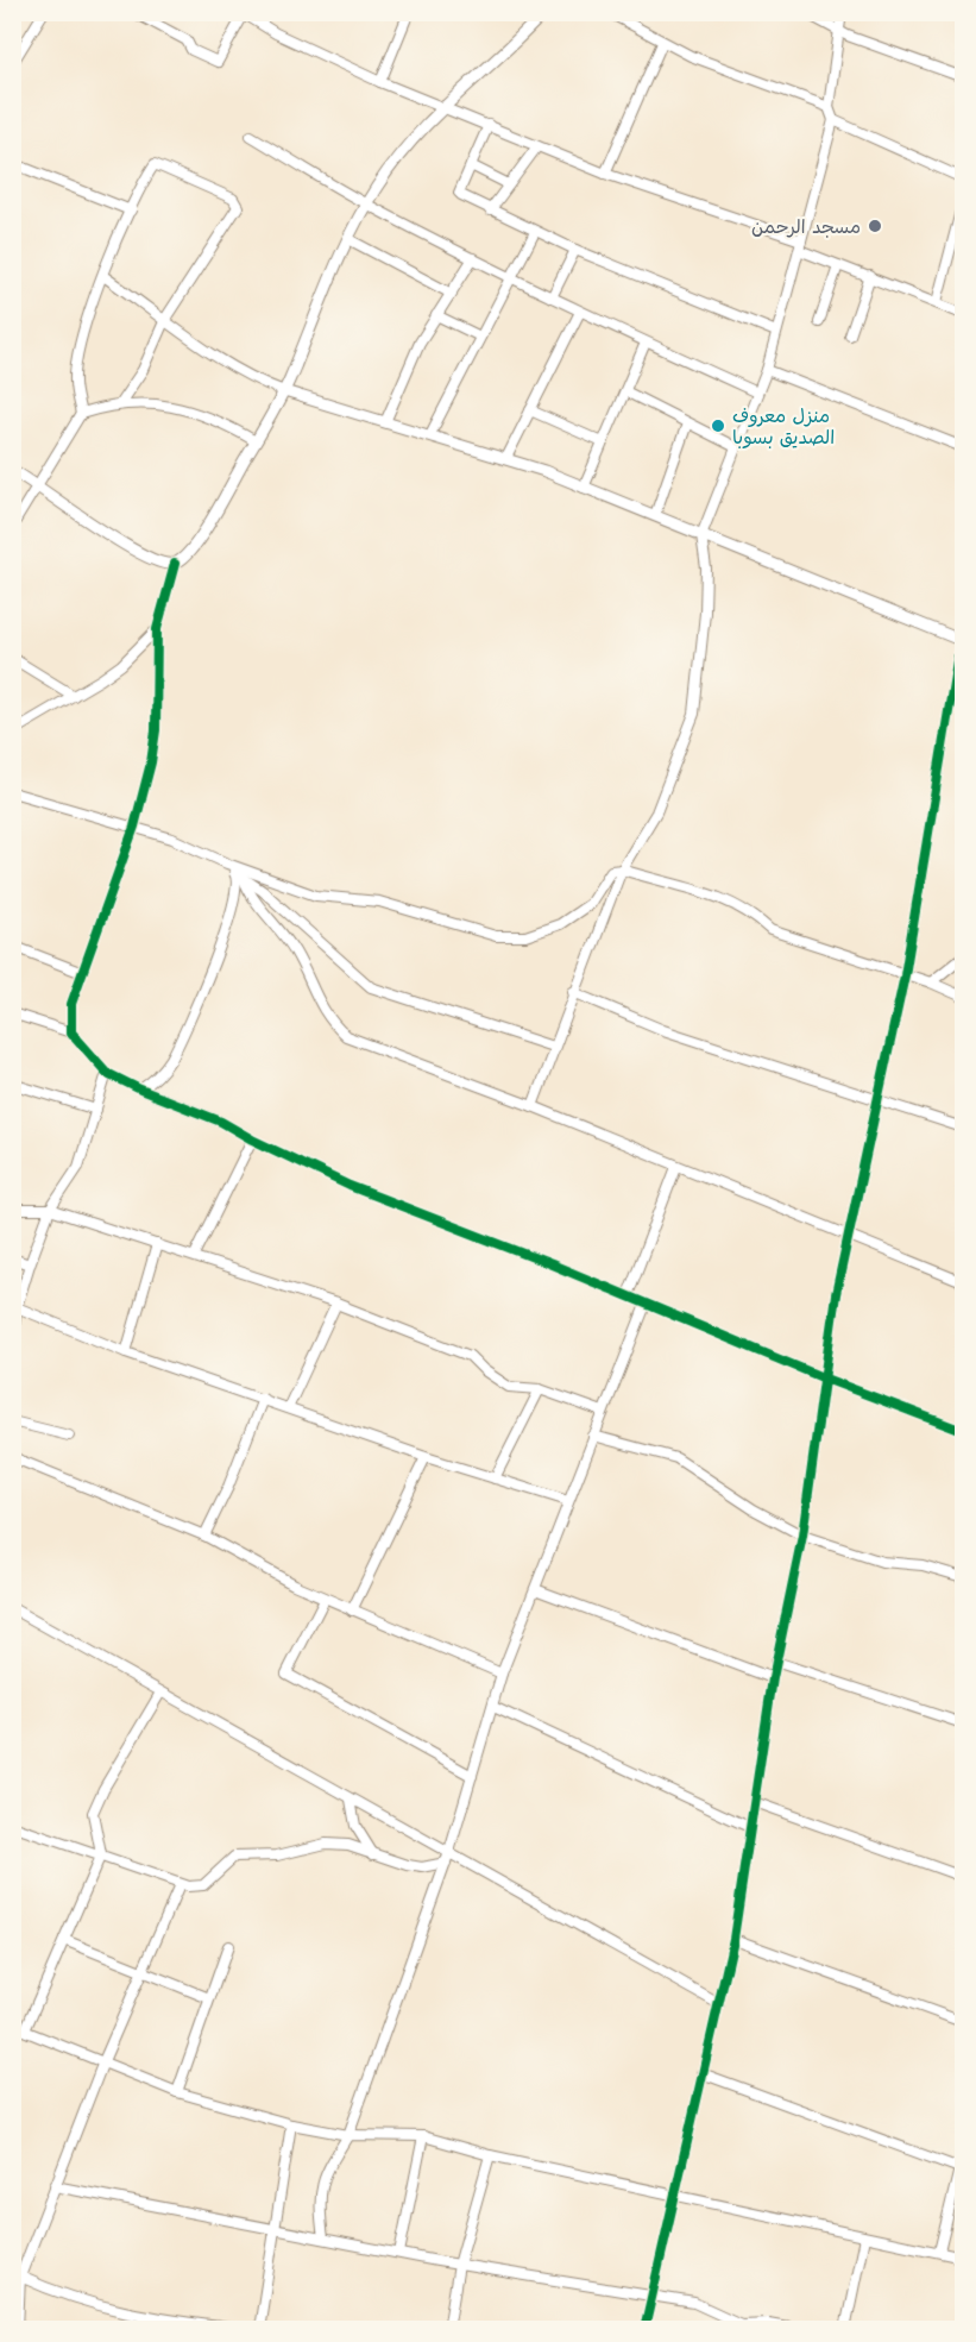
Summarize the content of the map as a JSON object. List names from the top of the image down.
{
  "places": ["مسجد الرحمن", "منزل معروف الصديق بسوبا"]
}
